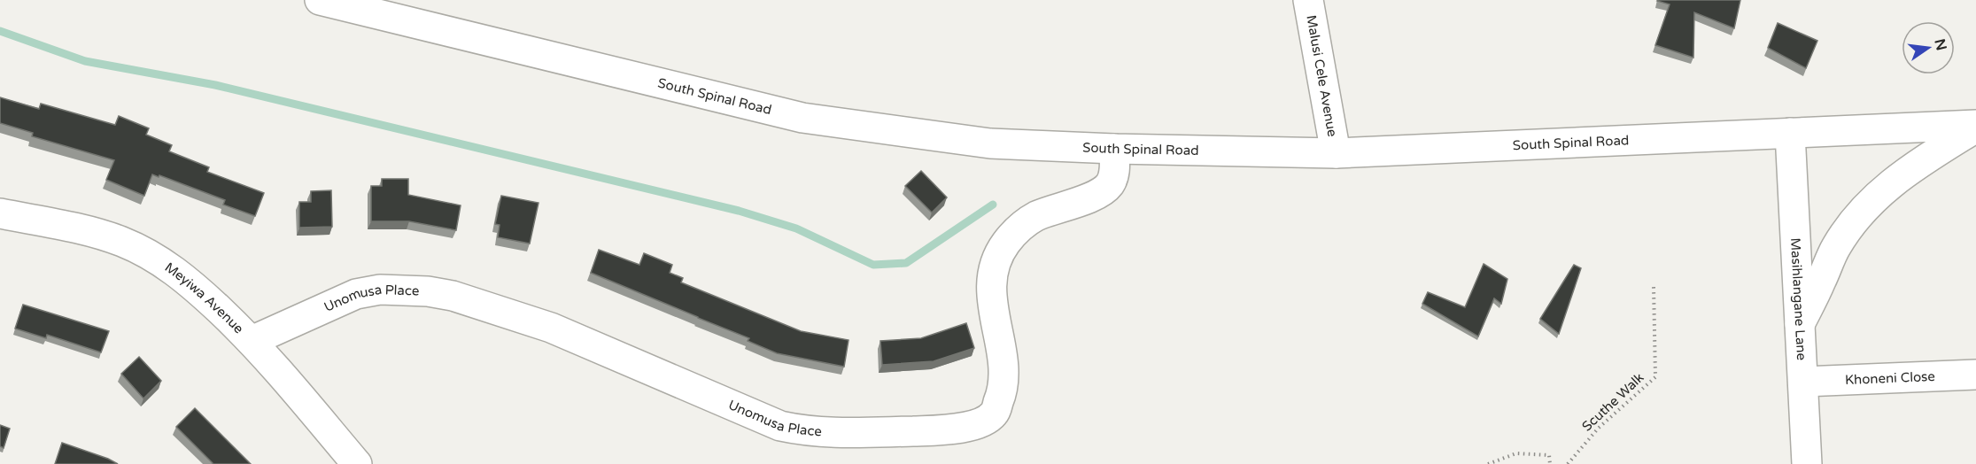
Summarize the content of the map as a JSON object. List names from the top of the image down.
{
  "streets": {
    "street": [
      "Malusi Cele Avenue",
      "South Spinal Road",
      "Meyiwa Avenue",
      "Masihlangane Lane",
      "Unomusa Place",
      "Khoneni Close"
    ],
    "path": ["Scuthe Walk"]
  },
  "crossings": [
    ["Malusi Cele Avenue", "South Spinal Road"],
    ["South Spinal Road", "Masihlangane Lane"],
    ["South Spinal Road", "Unomusa Place"],
    ["Meyiwa Avenue", "Unomusa Place"],
    ["Masihlangane Lane", "Khoneni Close"]
  ],
  "north": "right"
}
